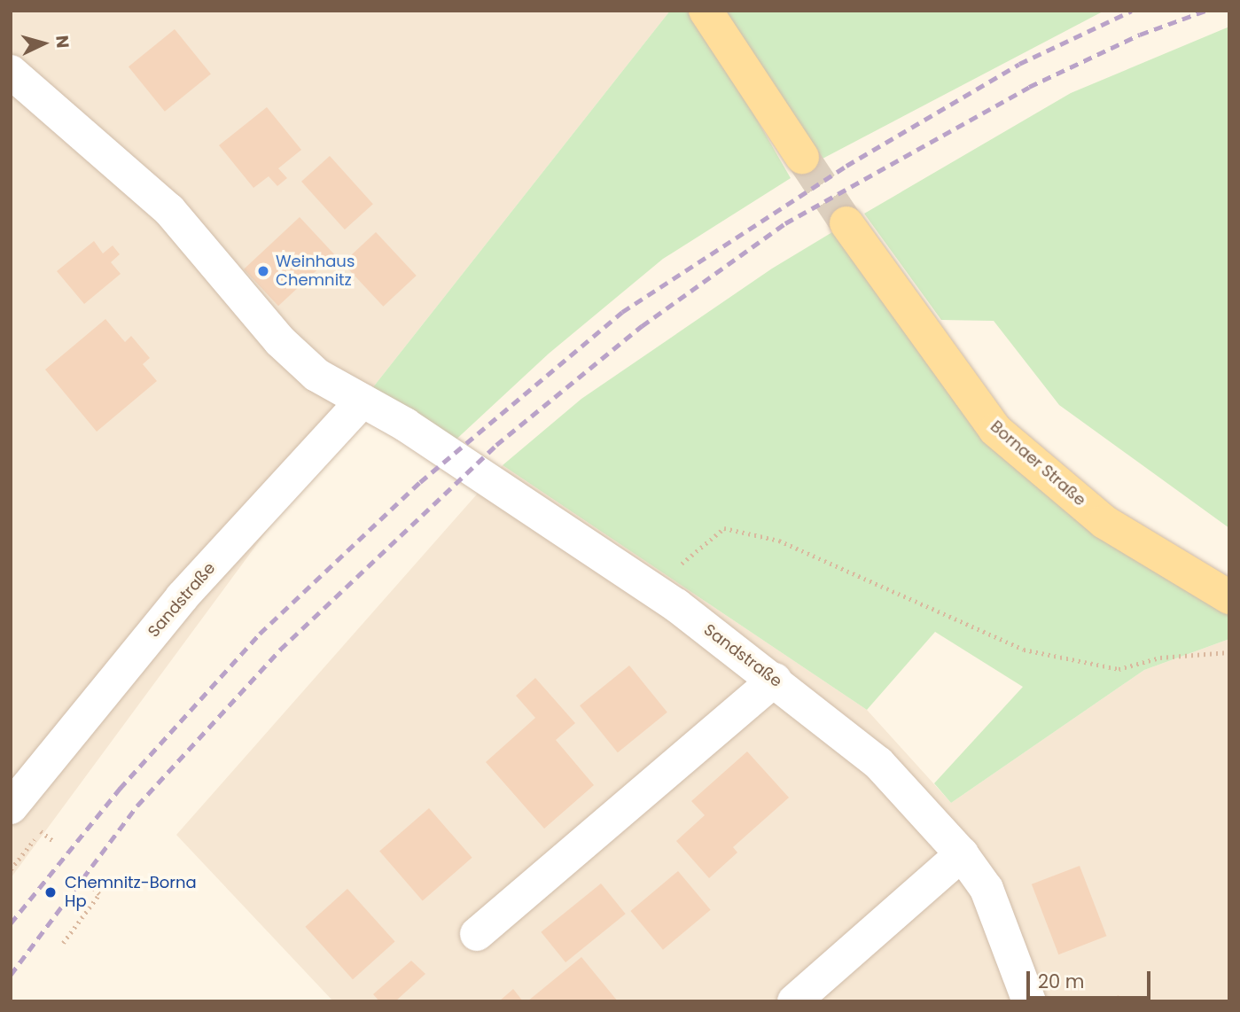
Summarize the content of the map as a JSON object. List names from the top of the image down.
{
  "streets": {
    "main road": ["Bornaer Straße"],
    "street": ["Sandstraße"]
  },
  "places": ["Weinhaus Chemnitz", "Chemnitz-Borna Hp"],
  "scale_bar": "20 m",
  "north": "right"
}
